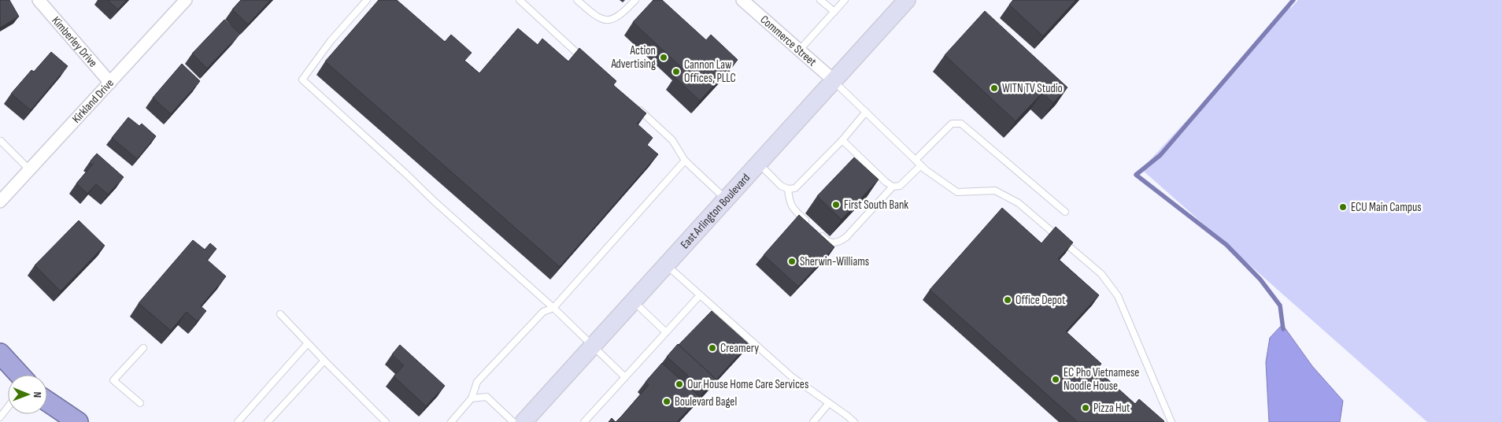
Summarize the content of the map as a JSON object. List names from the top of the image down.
{
  "streets": {
    "main road": ["East Arlington Boulevard"],
    "street": ["Commerce Street", "Kimberley Drive", "Kirkland Drive"]
  },
  "crossings": [
    ["Commerce Street", "East Arlington Boulevard"],
    ["Kimberley Drive", "Kirkland Drive"]
  ],
  "places": [
    "Action Advertising",
    "Cannon Law Offices, PLLC",
    "WITN TV Studio",
    "First South Bank",
    "ECU Main Campus",
    "Sherwin-Williams",
    "Office Depot",
    "Creamery",
    "EC Pho Vietnamese Noodle House",
    "Our House Home Care Services",
    "Boulevard Bagel",
    "Pizza Hut"
  ],
  "north": "right"
}
